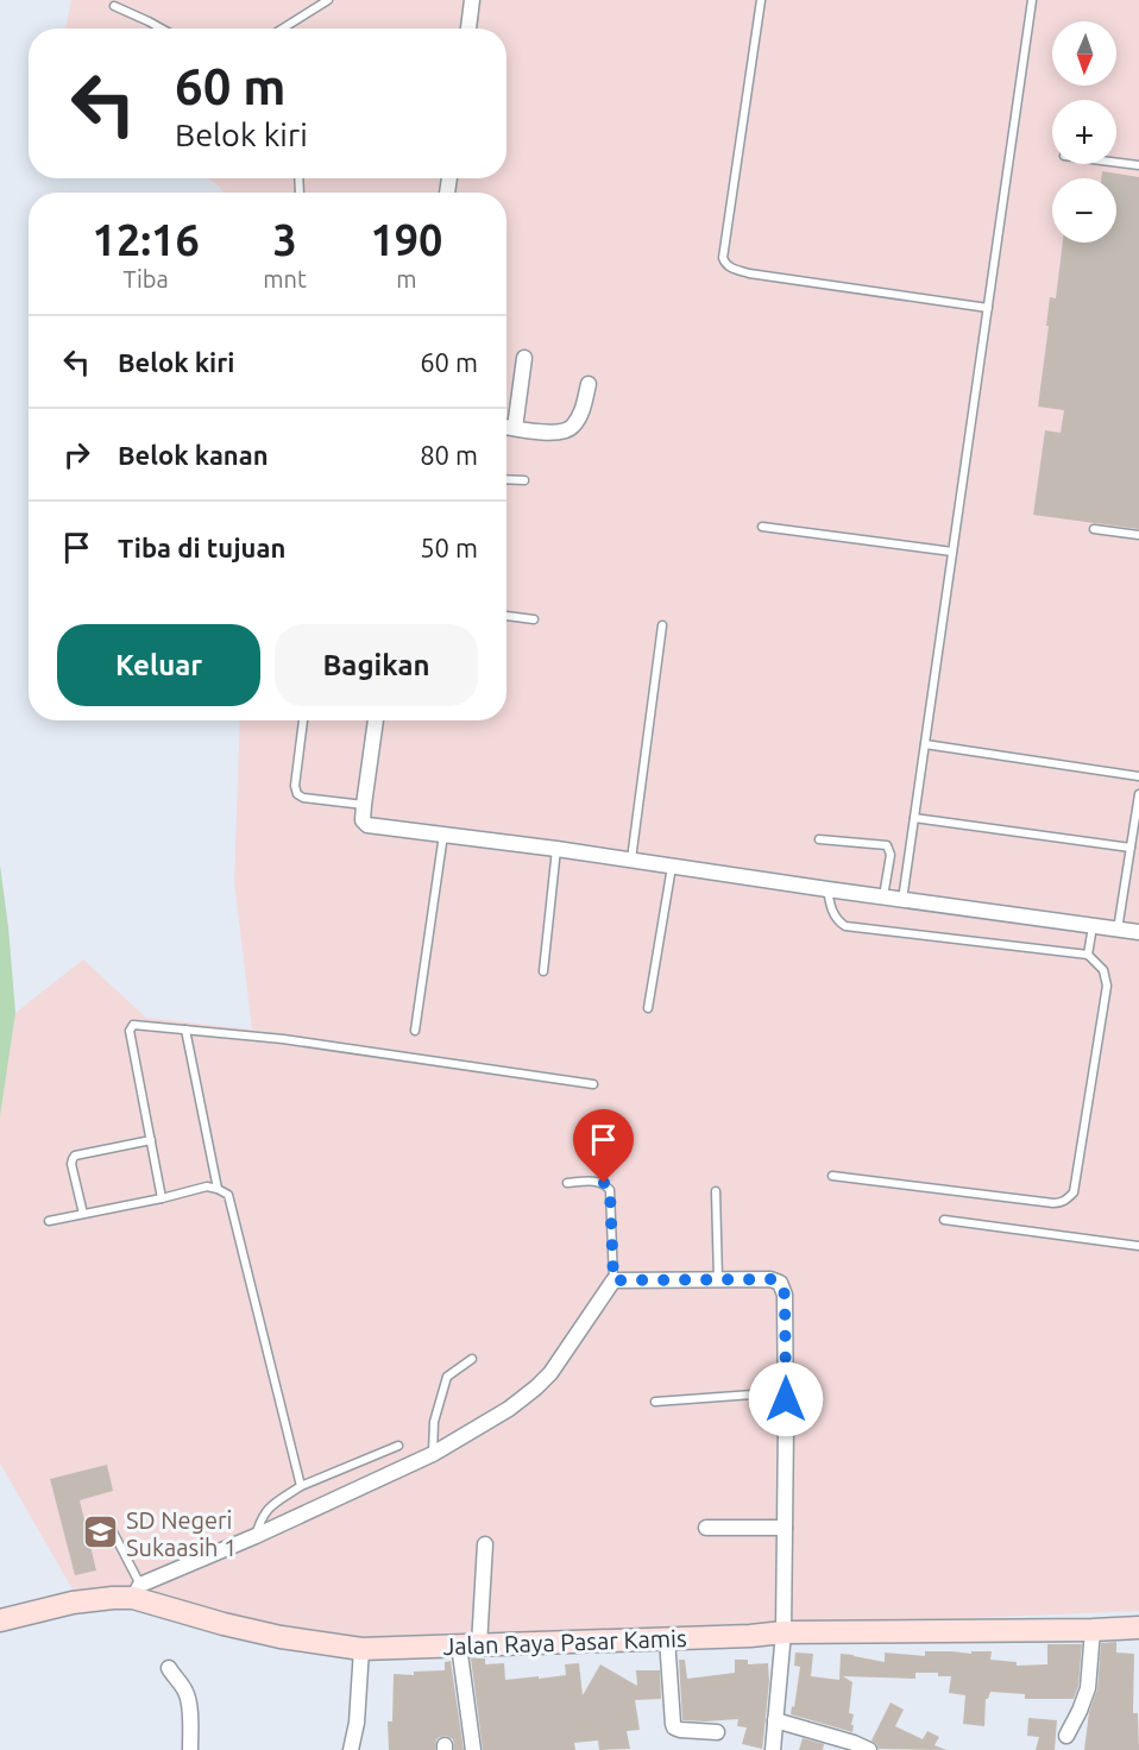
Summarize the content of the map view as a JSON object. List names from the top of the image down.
{
  "streets": {
    "main road": ["Jalan Raya Pasar Kamis"]
  },
  "places": {
    "school or university": ["SD Negeri Sukaasih 1"]
  },
  "north": "bottom",
  "page": {
    "map_buttons": ["+", "−"],
    "turn": ["60 m", "Belok kiri"],
    "eta": [
      "12:16",
      "Tiba",
      "3",
      "mnt",
      "190",
      "m"
    ],
    "list": [
      {
        "name": "Belok kiri",
        "value": "60 m"
      },
      {
        "name": "Belok kanan",
        "value": "80 m"
      },
      {
        "name": "Tiba di tujuan",
        "value": "50 m"
      }
    ],
    "buttons": ["Keluar", "Bagikan"]
  }
}
